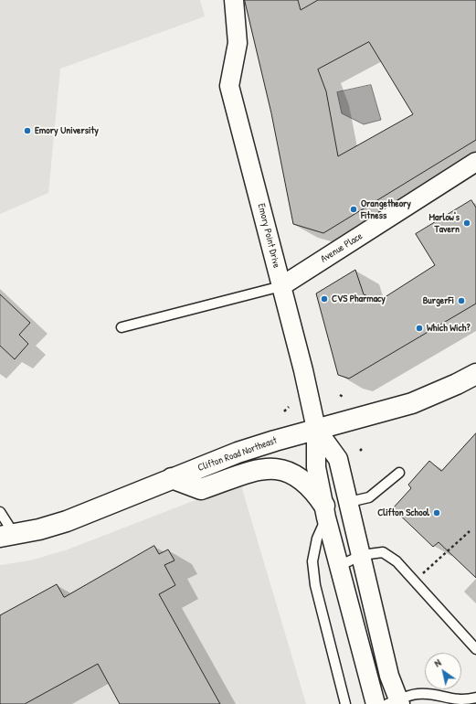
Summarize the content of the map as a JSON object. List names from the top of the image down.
{
  "streets": {
    "main road": ["Clifton Road Northeast"],
    "street": ["Emory Point Drive", "Avenue Place"]
  },
  "crossings": [
    ["Emory Point Drive", "Avenue Place"],
    ["Emory Point Drive", "Clifton Road Northeast"]
  ],
  "places": [
    "Emory University",
    "Orangetheory Fitness",
    "Marlow's Tavern",
    "CVS Pharmacy",
    "BurgerFi",
    "Which Wich?",
    "Clifton School"
  ],
  "north": "top left"
}
